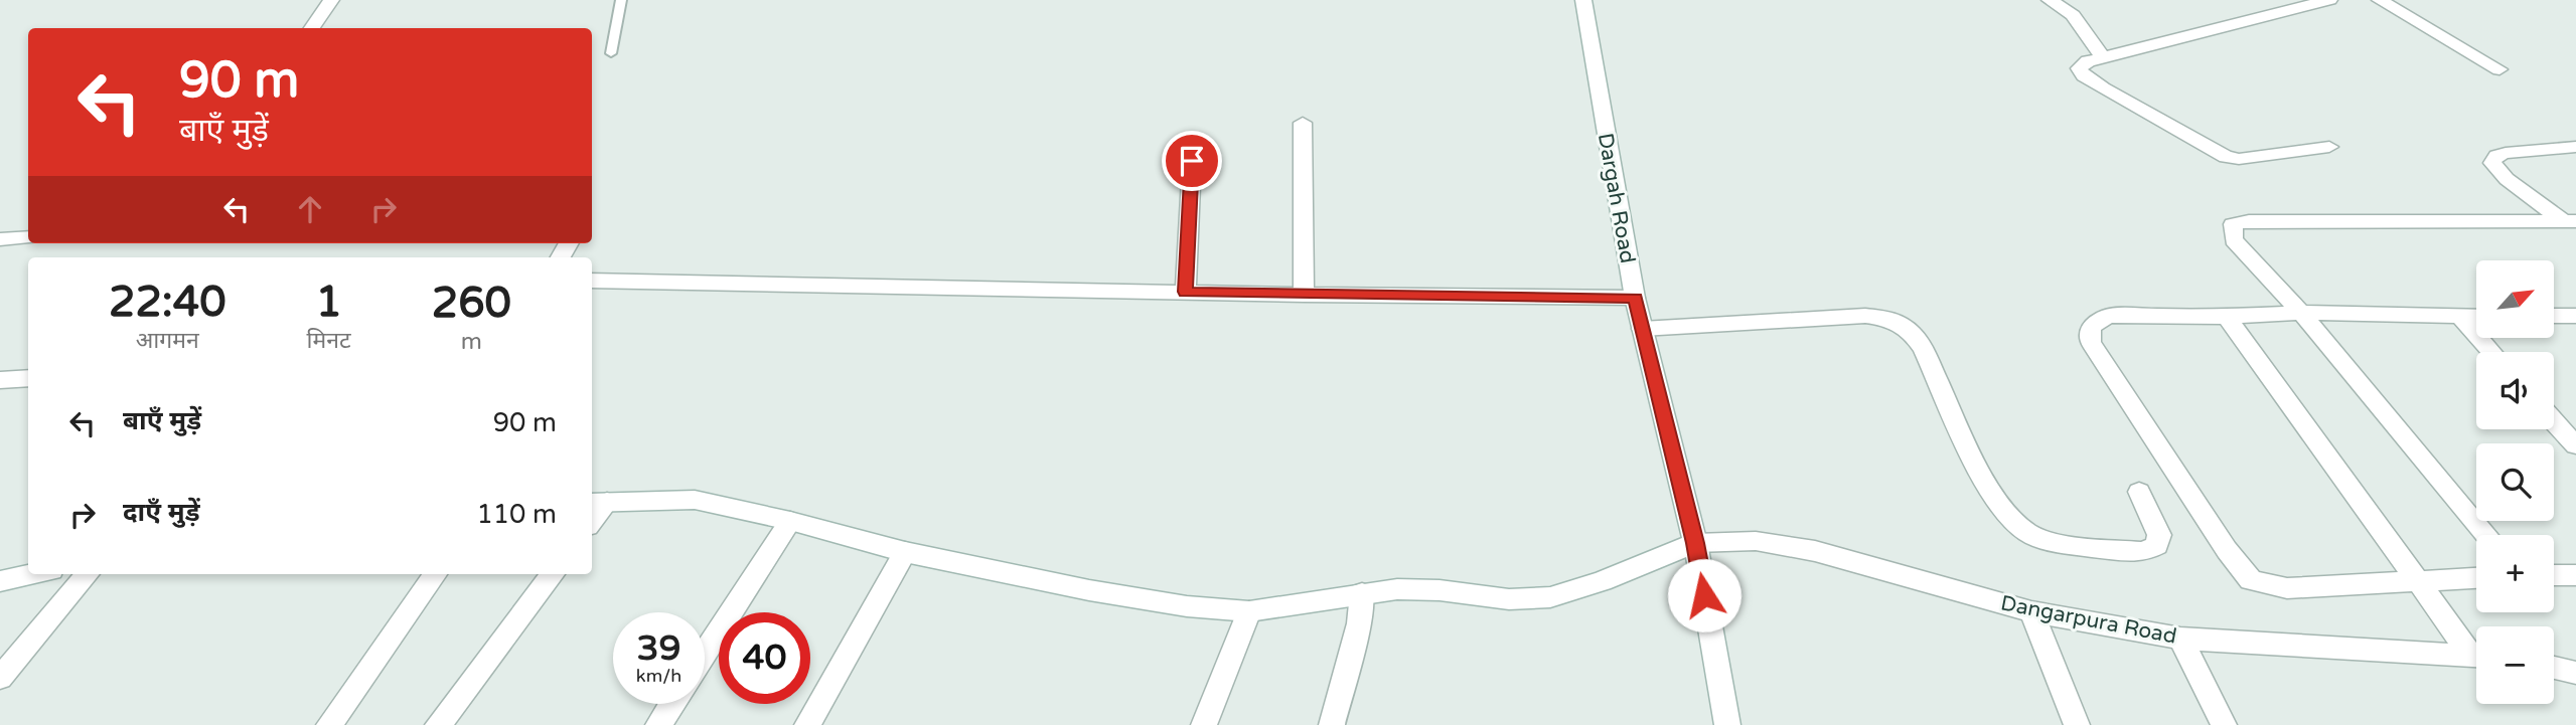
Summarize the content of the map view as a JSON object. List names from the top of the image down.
{
  "streets": {
    "street": ["Dargah Road", "Dangarpura Road"]
  },
  "crossings": [
    ["Dargah Road", "Dangarpura Road"]
  ],
  "north": "top right",
  "page": {
    "turn": ["90 m", "बाएँ मुड़ें"],
    "eta": [
      "22:40",
      "आगमन",
      "1",
      "मिनट",
      "260",
      "m"
    ],
    "map_buttons": ["+", "−"],
    "list": [
      {
        "name": "बाएँ मुड़ें",
        "value": "90 m"
      },
      {
        "name": "दाएँ मुड़ें",
        "value": "110 m"
      }
    ],
    "speed": "39 km/h",
    "limit": "40"
  }
}
